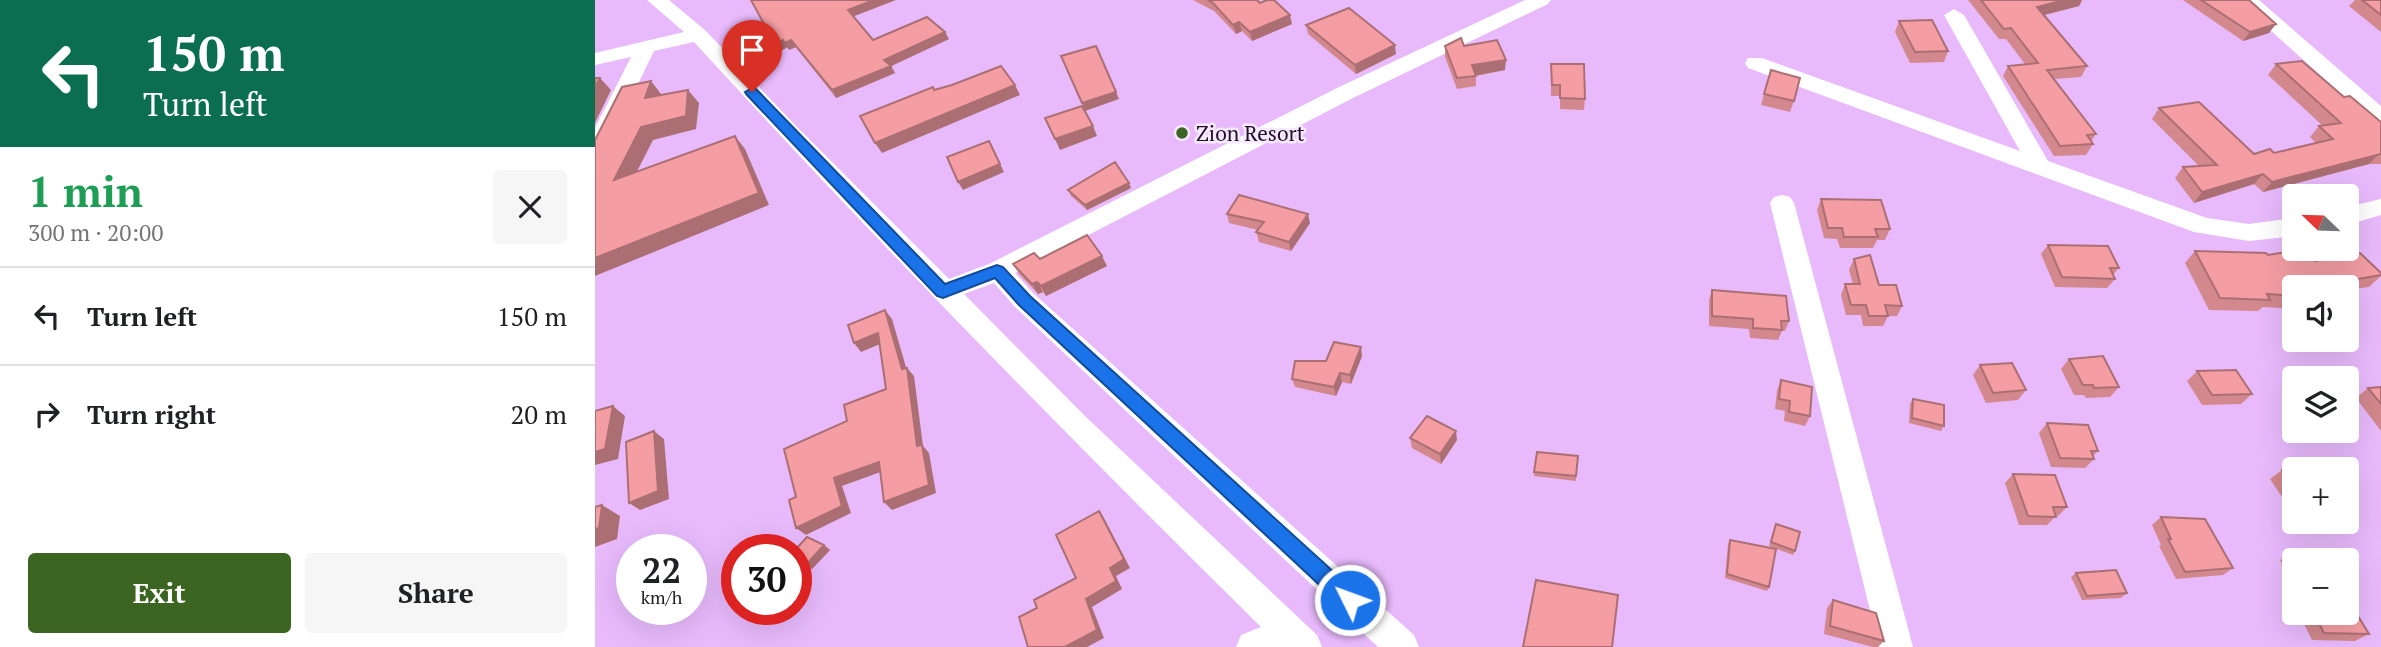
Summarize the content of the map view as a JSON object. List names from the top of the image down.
{
  "places": ["Zion Resort"],
  "north": "top left",
  "page": {
    "turn": ["150 m", "Turn left"],
    "heading": ["1 min", "300 m · 20:00"],
    "map_buttons": ["+", "−"],
    "list": [
      {
        "name": "Turn left",
        "value": "150 m"
      },
      {
        "name": "Turn right",
        "value": "20 m"
      }
    ],
    "speed": "22 km/h",
    "limit": "30",
    "buttons": ["Exit", "Share"]
  }
}
